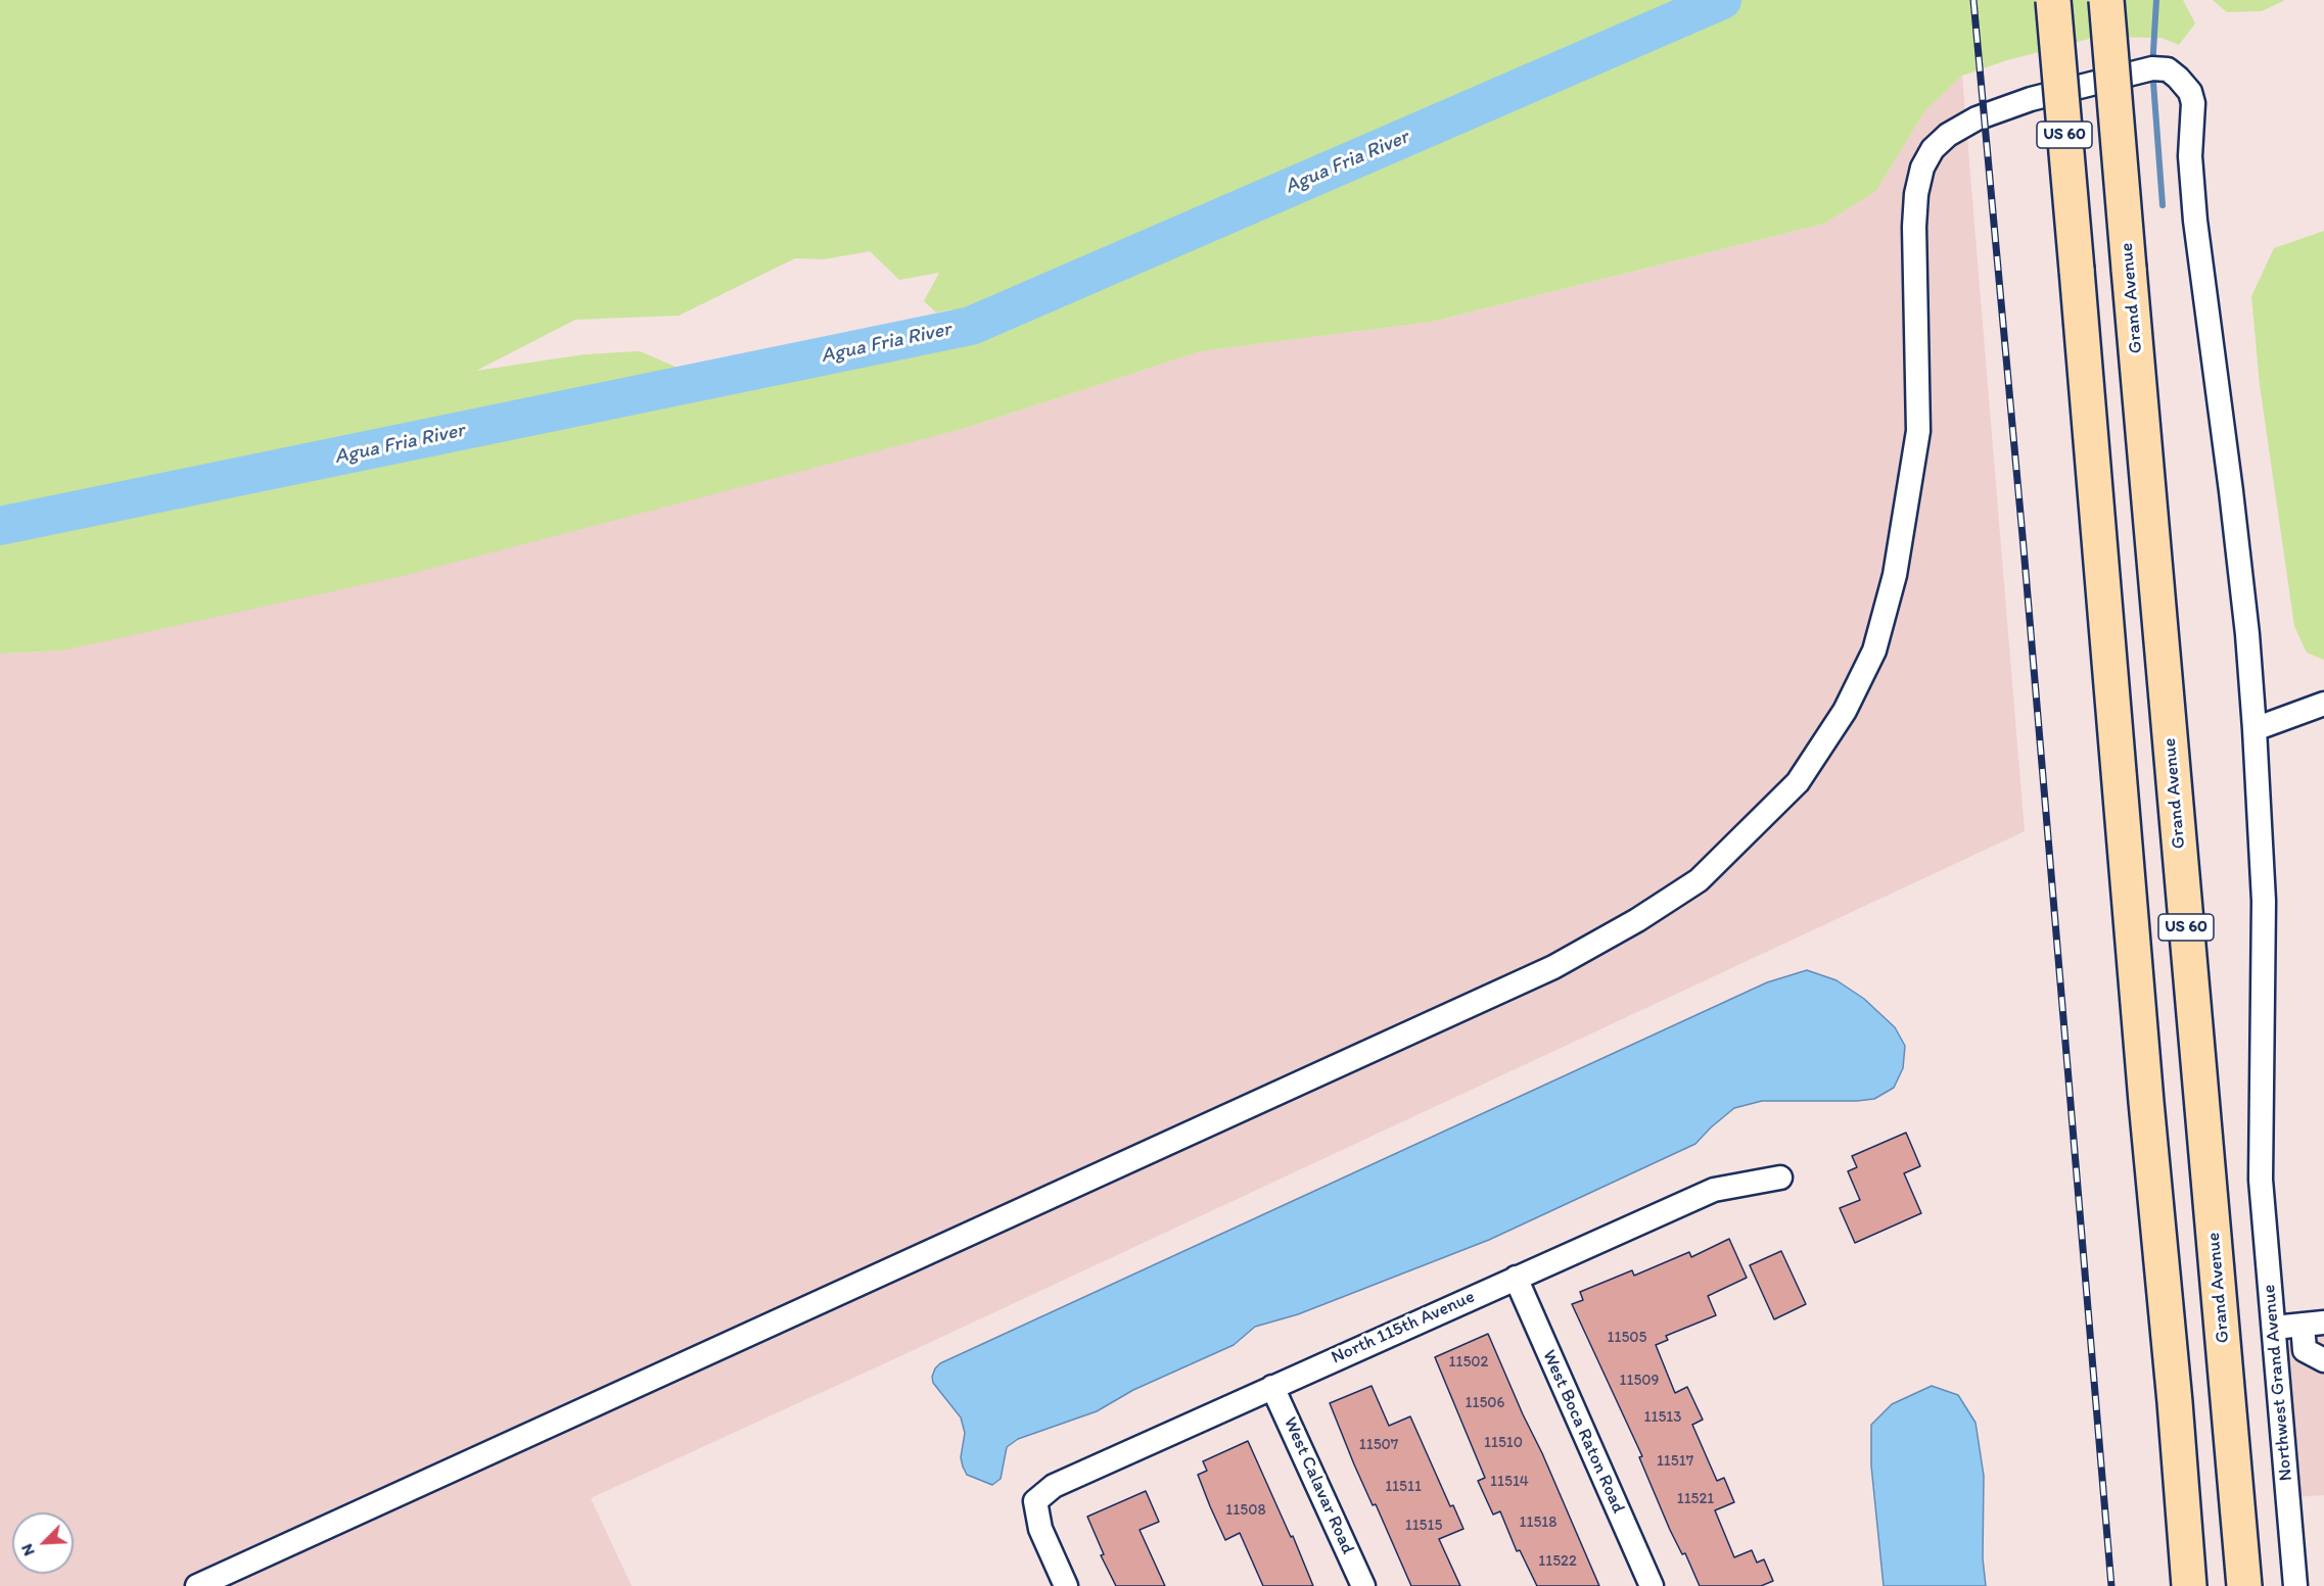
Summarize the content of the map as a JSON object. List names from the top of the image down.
{
  "streets": {
    "highway": ["US 60", "Grand Avenue"],
    "street": [
      "North 115th Avenue",
      "Northwest Grand Avenue",
      "West Boca Raton Road",
      "West Calavar Road"
    ]
  },
  "crossings": [
    ["North 115th Avenue", "West Boca Raton Road"],
    ["North 115th Avenue", "West Calavar Road"]
  ],
  "water": ["Agua Fria River"],
  "house_numbers": [
    "11505",
    "11502",
    "11509",
    "11506",
    "11513",
    "11510",
    "11507",
    "11517",
    "11514",
    "11511",
    "11521",
    "11508",
    "11518",
    "11515",
    "11522"
  ],
  "north": "bottom left"
}
